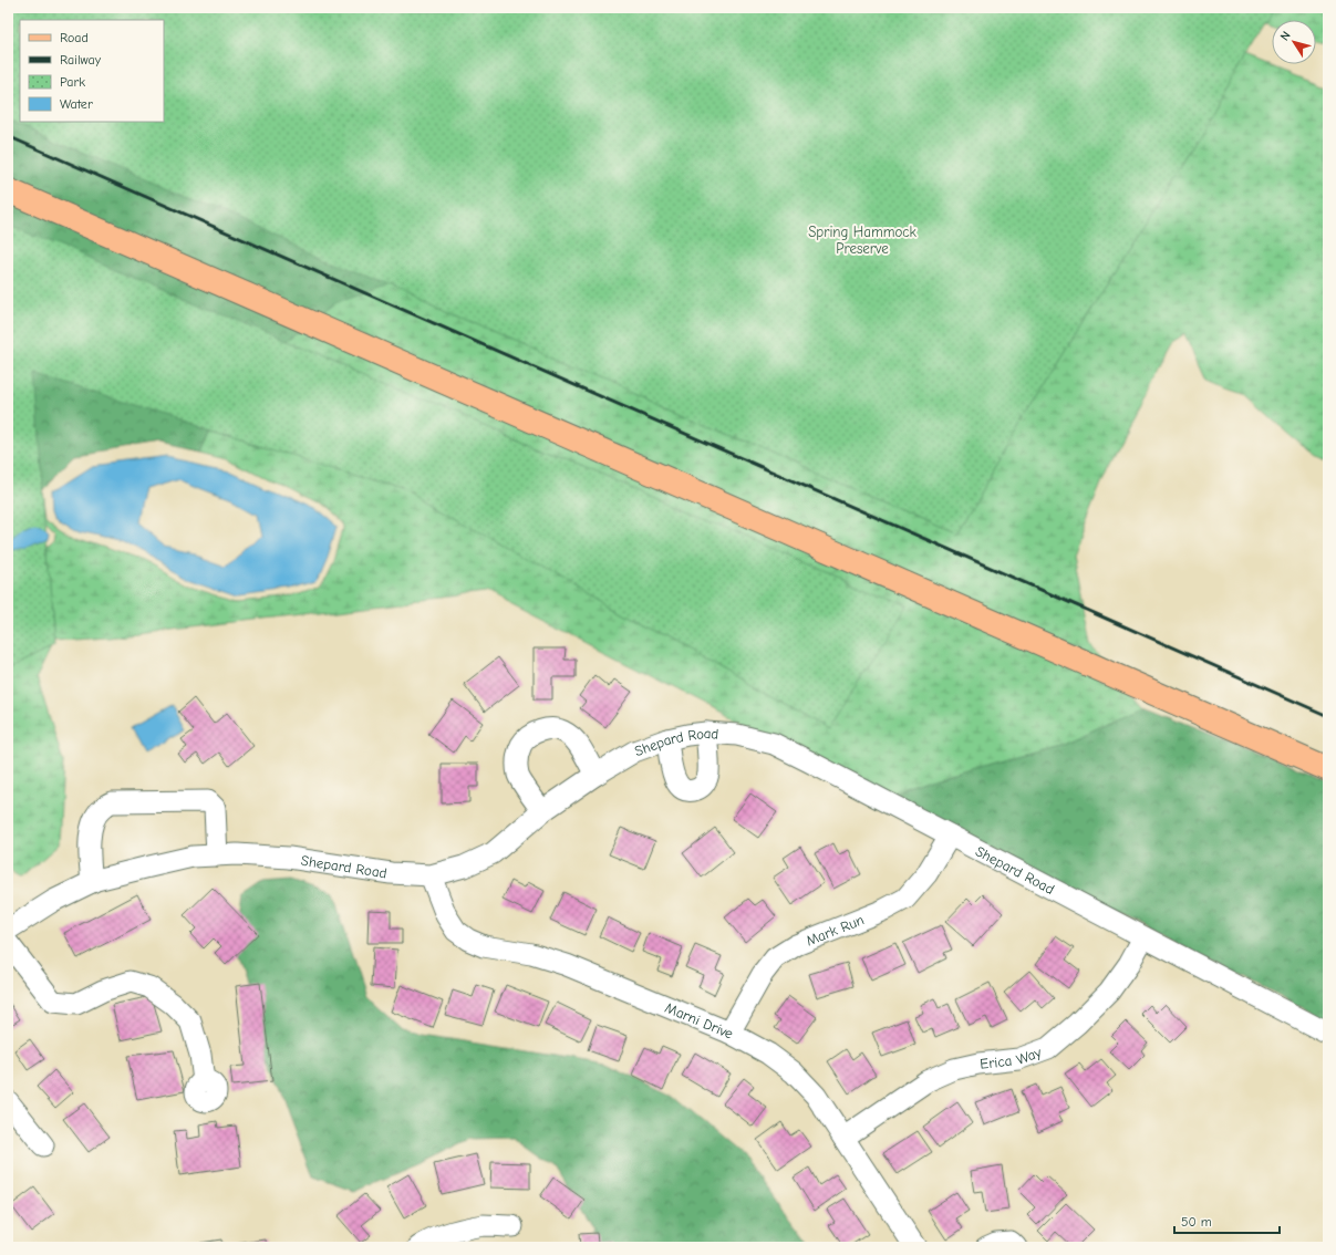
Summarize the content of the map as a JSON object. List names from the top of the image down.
{
  "streets": {
    "street": [
      "Shepard Road",
      "Mark Run",
      "Marni Drive",
      "Erica Way"
    ]
  },
  "crossings": [
    ["Shepard Road", "Mark Run"],
    ["Shepard Road", "Marni Drive"],
    ["Shepard Road", "Erica Way"],
    ["Mark Run", "Marni Drive"],
    ["Marni Drive", "Erica Way"]
  ],
  "parks": ["Spring Hammock Preserve"],
  "legend": [
    "Road",
    "Railway",
    "Park",
    "Water"
  ],
  "scale_bar": "50 m",
  "north": "top left"
}
